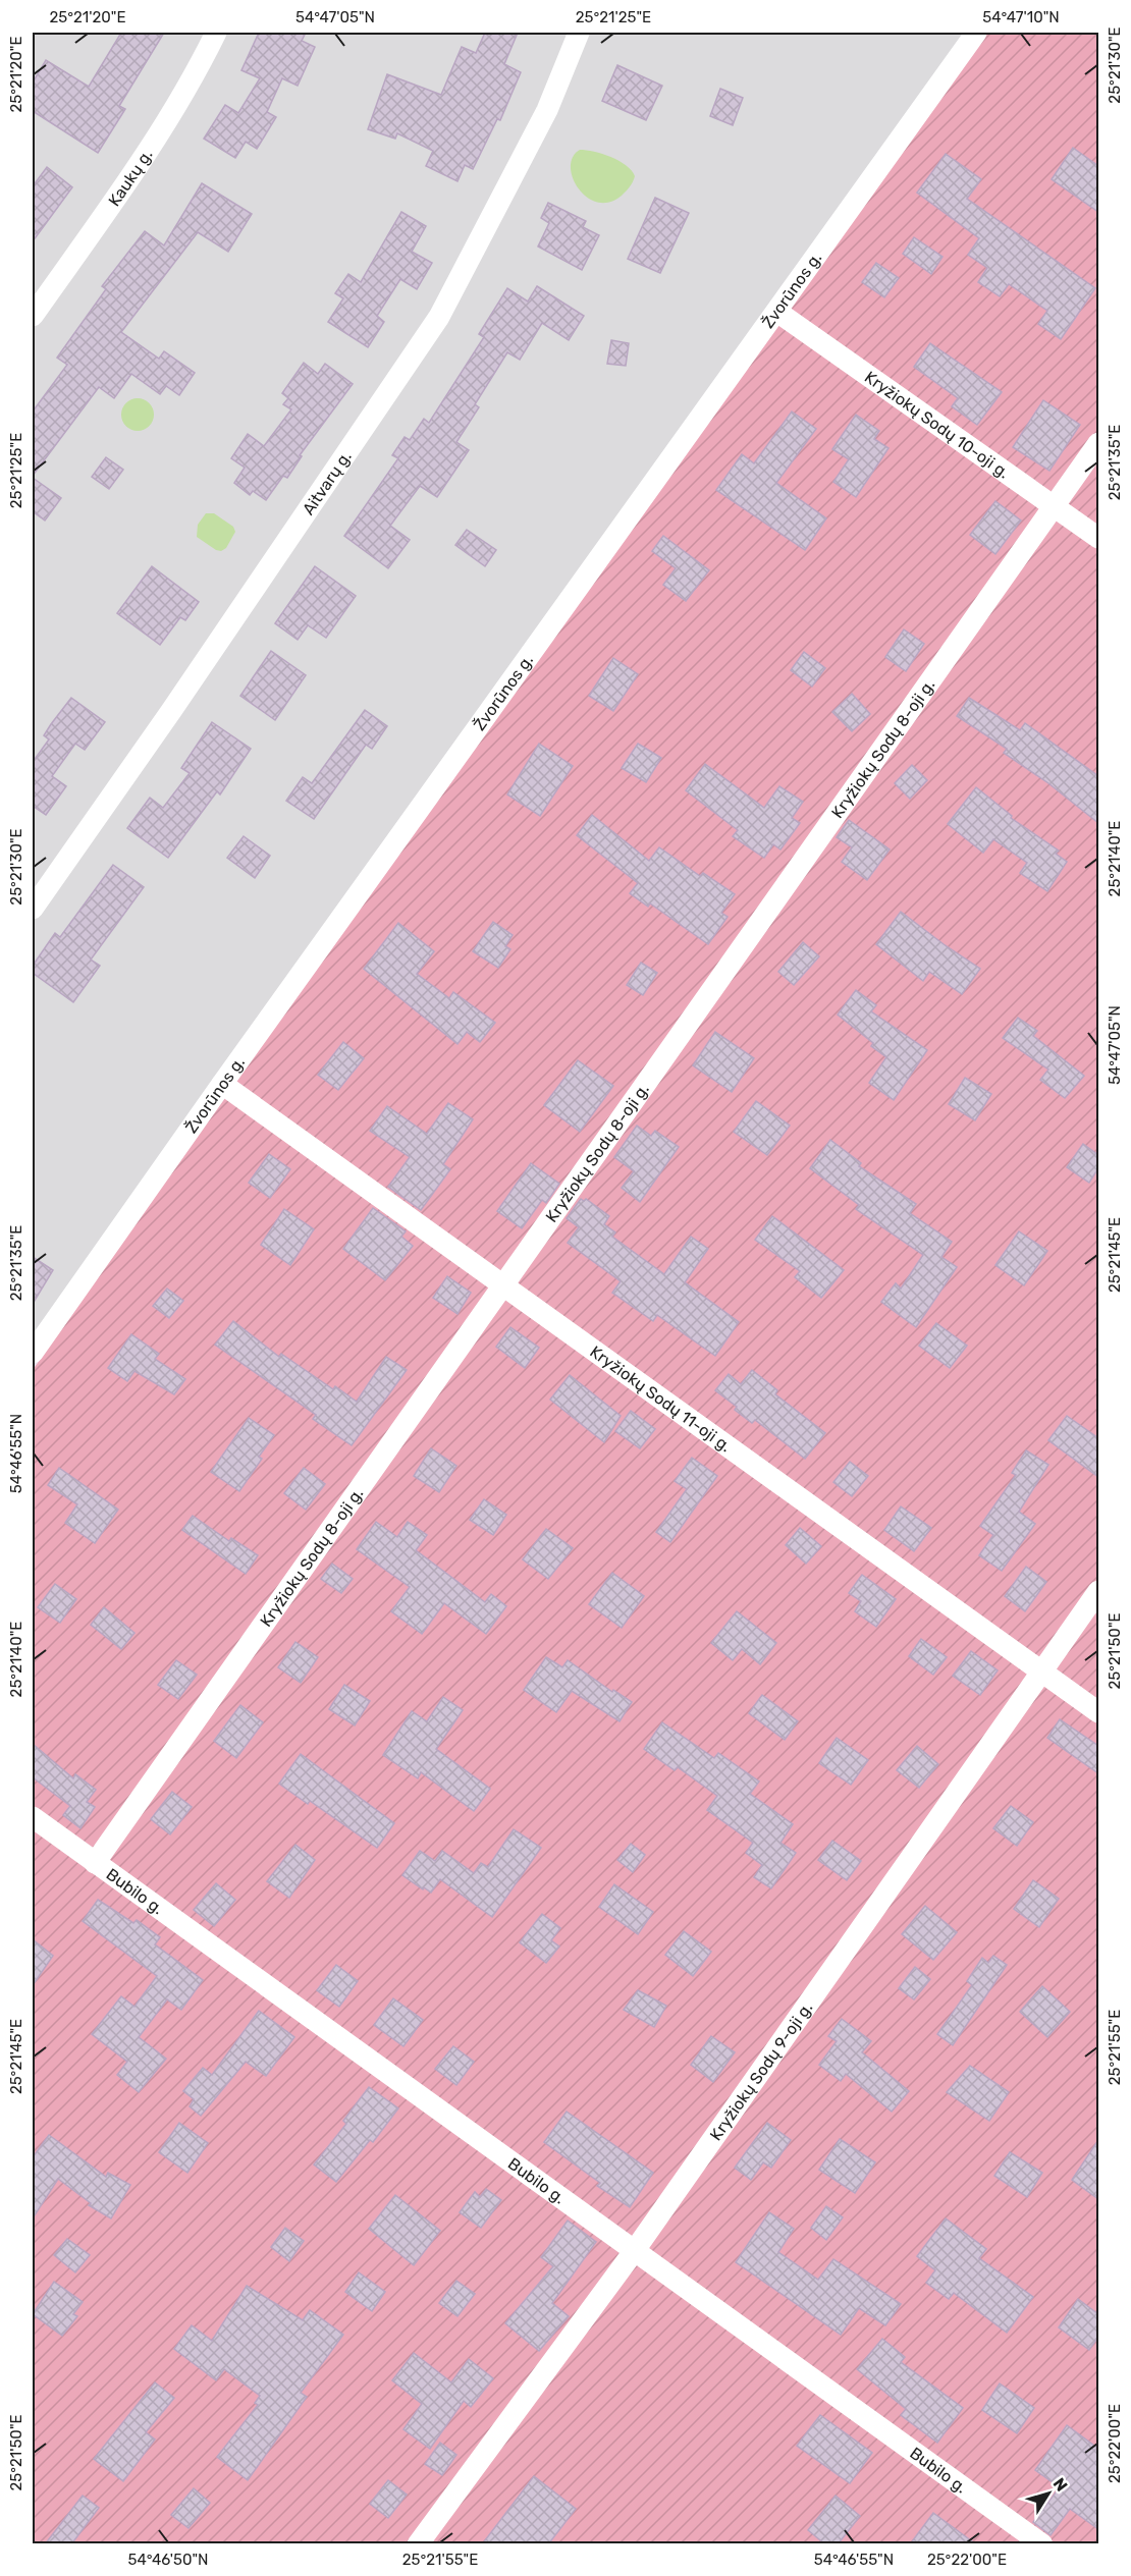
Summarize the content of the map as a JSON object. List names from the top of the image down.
{
  "streets": {
    "street": [
      "Kaukų g.",
      "Žvorūnos g.",
      "Kryžiokų Sodų 10-oji g.",
      "Aitvarų g.",
      "Kryžiokų Sodų 8-oji g.",
      "Kryžiokų Sodų 11-oji g.",
      "Bubilo g.",
      "Kryžiokų Sodų 9-oji g."
    ]
  },
  "crossings": [
    ["Žvorūnos g.", "Kryžiokų Sodų 10-oji g."],
    ["Žvorūnos g.", "Kryžiokų Sodų 11-oji g."],
    ["Kryžiokų Sodų 10-oji g.", "Kryžiokų Sodų 8-oji g."],
    ["Kryžiokų Sodų 8-oji g.", "Kryžiokų Sodų 11-oji g."],
    ["Kryžiokų Sodų 8-oji g.", "Bubilo g."],
    ["Kryžiokų Sodų 11-oji g.", "Kryžiokų Sodų 9-oji g."],
    ["Bubilo g.", "Kryžiokų Sodų 9-oji g."]
  ],
  "north": "top right",
  "coordinates": [
    "25°21'20\"E",
    "54°47'05\"N",
    "25°21'25\"E",
    "54°47'10\"N",
    "25°21'30\"E",
    "25°21'35\"E",
    "25°21'40\"E",
    "25°21'45\"E",
    "54°46'55\"N",
    "25°21'50\"E",
    "25°21'55\"E",
    "25°22'00\"E",
    "54°46'50\"N"
  ]
}
